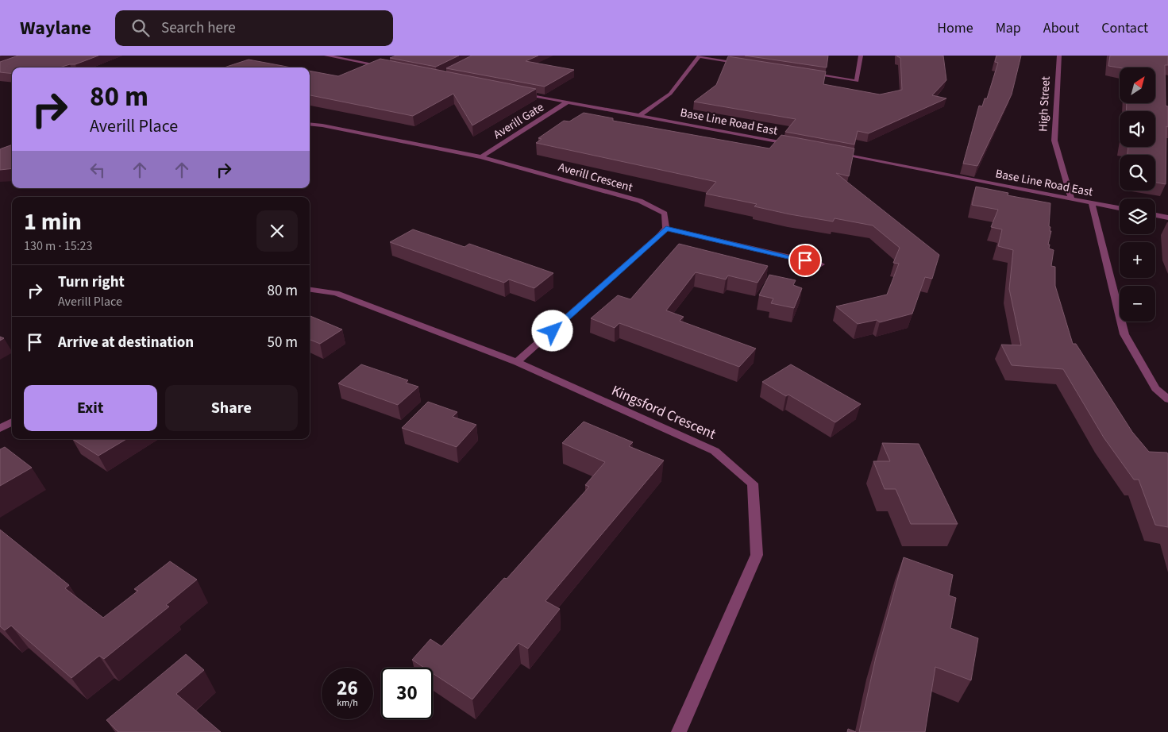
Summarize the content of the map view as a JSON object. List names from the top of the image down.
{
  "streets": {
    "street": [
      "High Street",
      "Averill Gate",
      "Base Line Road East",
      "Averill Crescent",
      "Kingsford Crescent"
    ]
  },
  "crossings": [
    ["High Street", "Base Line Road East"],
    ["Averill Gate", "Base Line Road East"],
    ["Averill Gate", "Averill Crescent"]
  ],
  "north": "top right",
  "page": {
    "header": "Waylane",
    "search": "Search here",
    "nav": [
      "Home",
      "Map",
      "About",
      "Contact"
    ],
    "map_buttons": ["+", "−"],
    "turn": ["80 m", "Averill Place"],
    "heading": ["1 min", "130 m · 15:23"],
    "list": [
      {
        "name": "Turn right",
        "note": "Averill Place",
        "value": "80 m"
      },
      {
        "name": "Arrive at destination",
        "value": "50 m"
      }
    ],
    "buttons": ["Exit", "Share"],
    "speed": "26 km/h",
    "limit": "30"
  }
}
